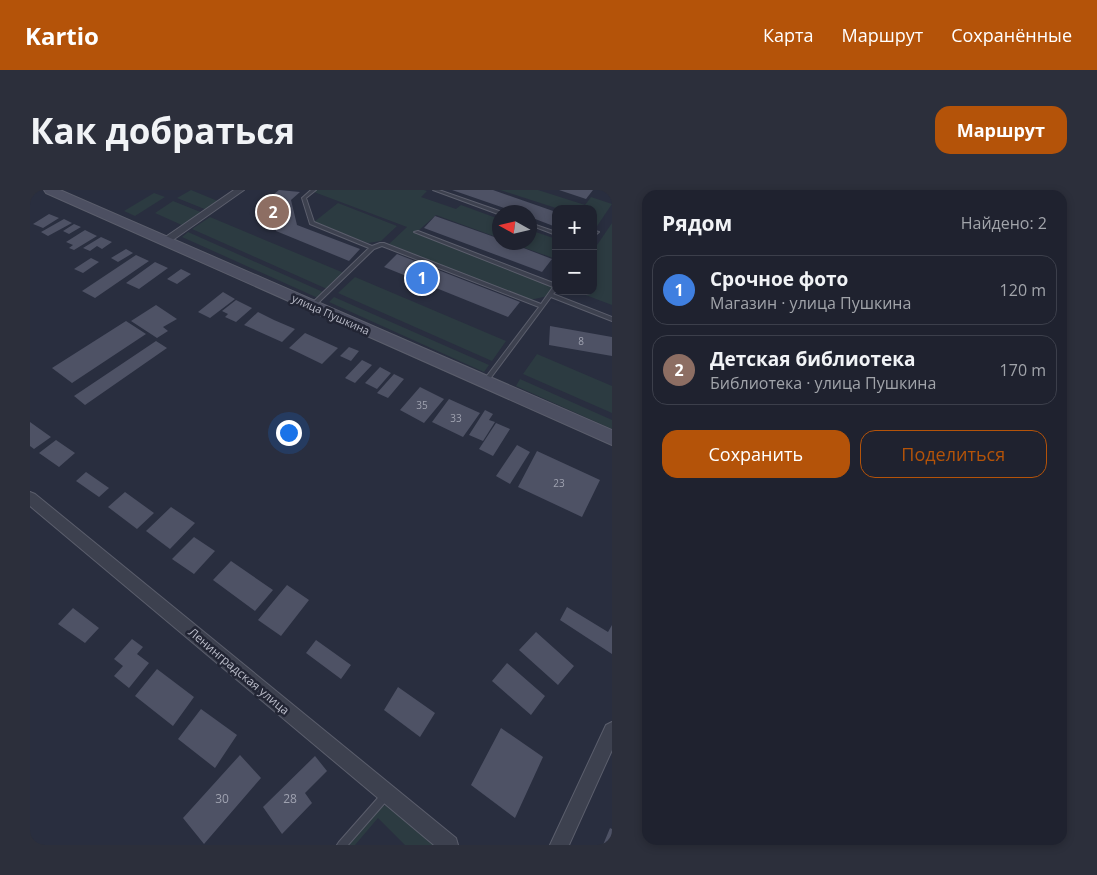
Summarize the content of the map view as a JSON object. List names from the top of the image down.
{
  "streets": {
    "main road": ["улица Пушкина"],
    "street": ["Ленинградская улица"]
  },
  "house_numbers": [
    "8",
    "35",
    "33",
    "23",
    "30",
    "28"
  ],
  "north": "left",
  "page": {
    "header": "Kartio",
    "nav": ["Карта", "Маршрут", "Сохранённые"],
    "buttons": [
      "Маршрут",
      ["Сохранить", "Поделиться"]
    ],
    "title": "Как добраться",
    "heading": ["Рядом", "Найдено: 2"],
    "pins": ["2", "1"],
    "map_buttons": ["+", "−"],
    "list": [
      {
        "mark": "1",
        "name": "Срочное фото",
        "note": "Магазин · улица Пушкина",
        "value": "120 m"
      },
      {
        "mark": "2",
        "name": "Детская библиотека",
        "note": "Библиотека · улица Пушкина",
        "value": "170 m"
      }
    ]
  }
}
